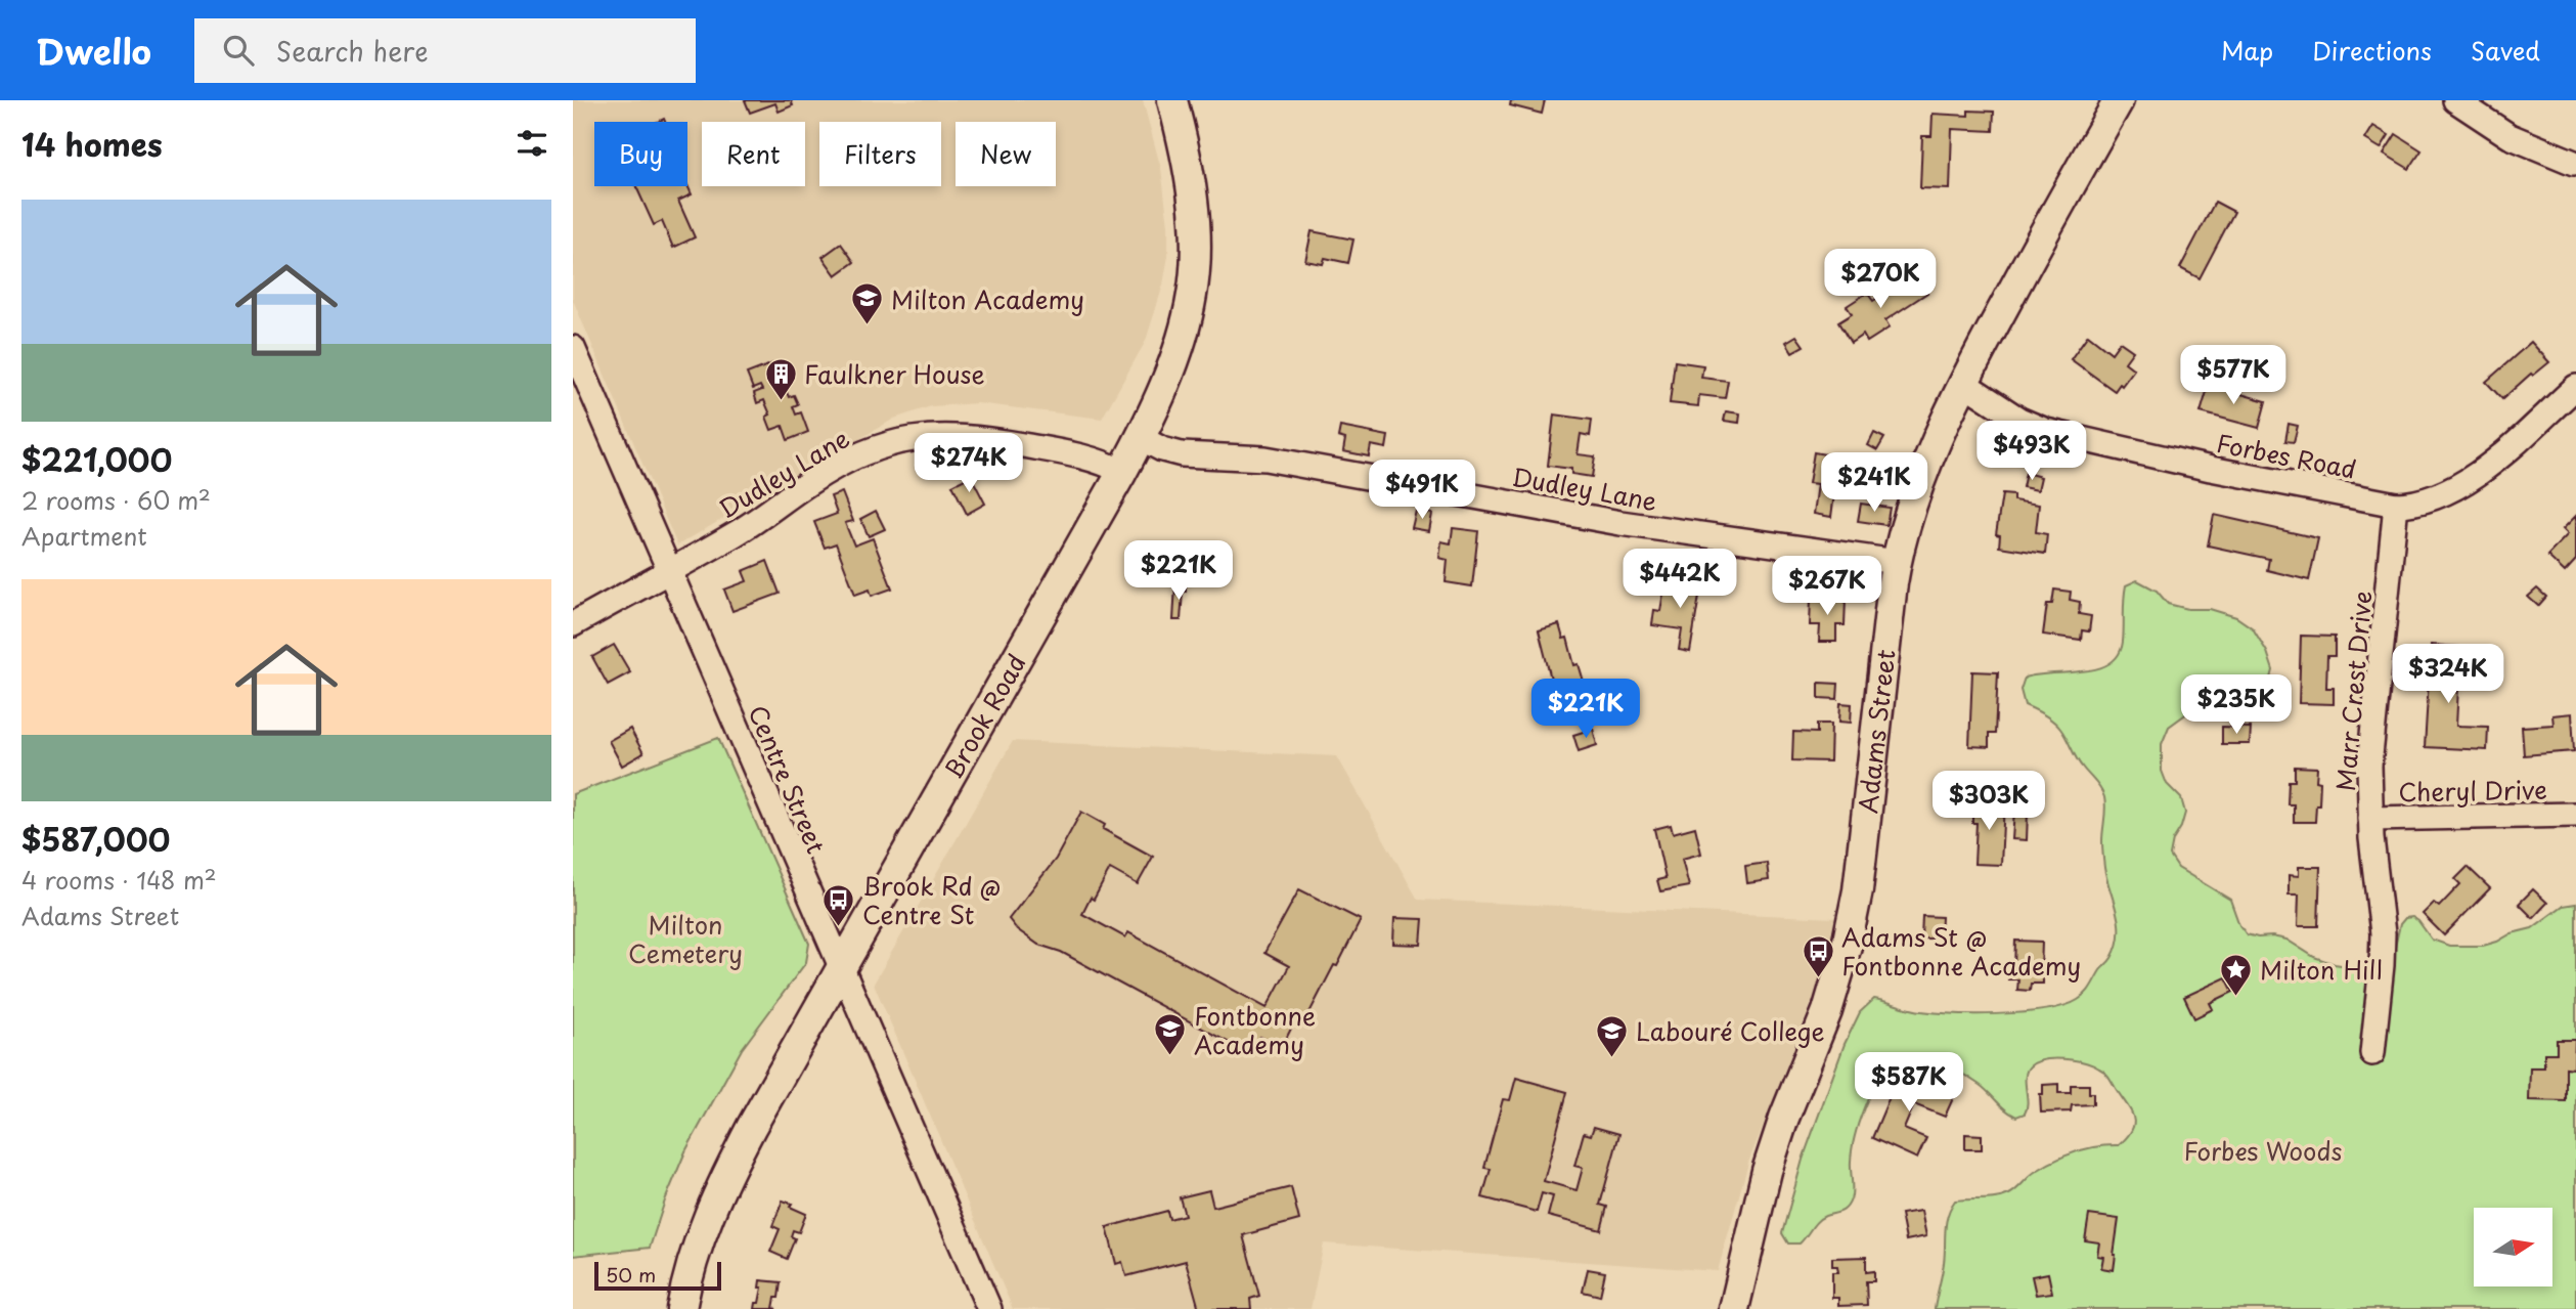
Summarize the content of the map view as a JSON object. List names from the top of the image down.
{
  "streets": {
    "main road": ["Brook Road", "Adams Street"],
    "street": [
      "Forbes Road",
      "Dudley Lane",
      "Marr Crest Drive",
      "Centre Street",
      "Cheryl Drive"
    ]
  },
  "crossings": [
    ["Forbes Road", "Marr Crest Drive"],
    ["Forbes Road", "Adams Street"],
    ["Dudley Lane", "Brook Road"],
    ["Dudley Lane", "Adams Street"],
    ["Dudley Lane", "Centre Street"],
    ["Marr Crest Drive", "Cheryl Drive"],
    ["Brook Road", "Centre Street"]
  ],
  "parks": ["Milton Cemetery", "Forbes Woods"],
  "places": {
    "school or university": ["Milton Academy", "Fontbonne Academy", "Labouré College"],
    "building": ["Faulkner House"],
    "bus stop": ["Brook Rd @ Centre St", "Adams St @ Fontbonne Academy"],
    "place": ["Milton Hill"]
  },
  "scale_bar": "50 m",
  "north": "right",
  "page": {
    "header": "Dwello",
    "search": "Search here",
    "nav": ["Map", "Directions", "Saved"],
    "heading": "14 homes",
    "chip": [
      "Buy",
      "Rent",
      "Filters",
      "New"
    ],
    "list": [
      {
        "name": "$221,000",
        "note": "2 rooms · 60 m² · Apartment"
      },
      {
        "name": "$587,000",
        "note": "4 rooms · 148 m² · Adams Street"
      }
    ],
    "price": [
      "$270K",
      "$577K",
      "$493K",
      "$274K",
      "$241K",
      "$491K",
      "$221K",
      "$442K",
      "$267K",
      "$324K",
      "$235K",
      "$221K",
      "$303K",
      "$587K"
    ],
    "scale": "50 m"
  }
}
